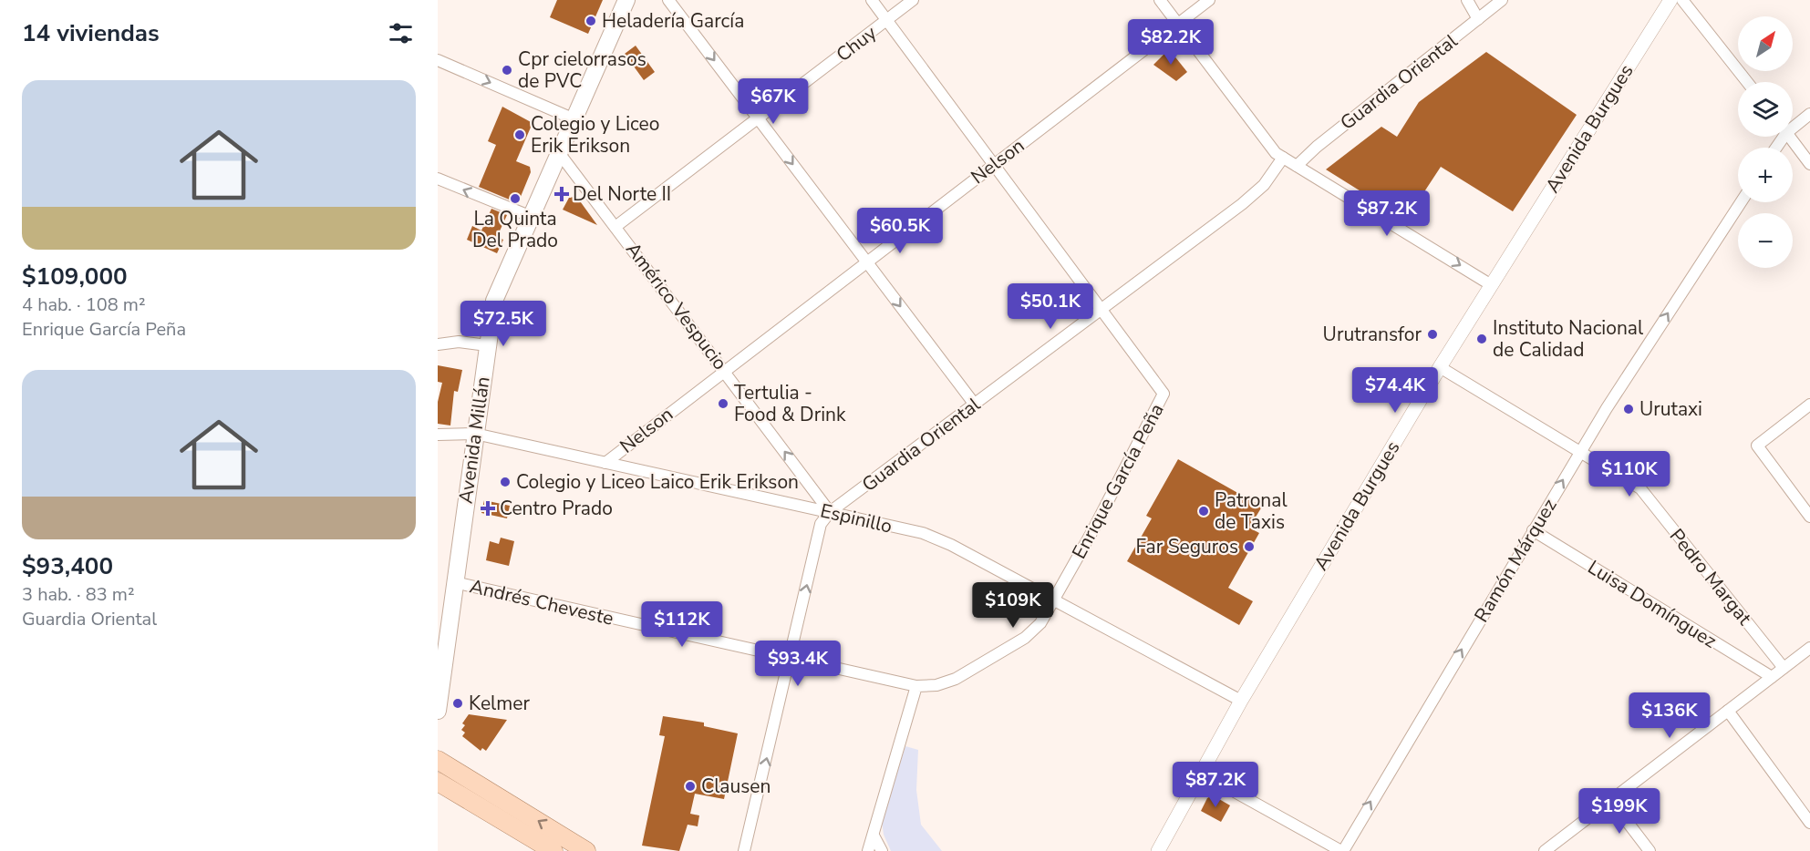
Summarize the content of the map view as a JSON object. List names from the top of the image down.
{
  "streets": {
    "main road": ["Avenida Millán"],
    "street": [
      "Chuy",
      "Guardia Oriental",
      "Avenida Burgues",
      "Nelson",
      "Américo Vespucio",
      "Enrique García Peña",
      "Espinillo",
      "Ramón Márquez",
      "Pedro Margat",
      "Andrés Cheveste",
      "Luisa Domínguez"
    ]
  },
  "crossings": [
    ["Chuy", "Américo Vespucio"],
    ["Guardia Oriental", "Américo Vespucio"],
    ["Guardia Oriental", "Enrique García Peña"],
    ["Guardia Oriental", "Espinillo"],
    ["Guardia Oriental", "Andrés Cheveste"],
    ["Avenida Burgues", "Espinillo"],
    ["Avenida Burgues", "Pedro Margat"],
    ["Nelson", "Américo Vespucio"],
    ["Nelson", "Espinillo"],
    ["Américo Vespucio", "Avenida Millán"],
    ["Américo Vespucio", "Espinillo"],
    ["Avenida Millán", "Espinillo"],
    ["Avenida Millán", "Andrés Cheveste"],
    ["Enrique García Peña", "Espinillo"],
    ["Enrique García Peña", "Andrés Cheveste"],
    ["Ramón Márquez", "Pedro Margat"],
    ["Ramón Márquez", "Luisa Domínguez"]
  ],
  "one_way": ["Américo Vespucio", "Ramón Márquez"],
  "places": {
    "other": [
      "Heladería García",
      "Cpr cielorrasos de PVC",
      "Colegio y Liceo Erik Erikson",
      "La Quinta Del Prado",
      "Urutransfor",
      "Instituto Nacional de Calidad",
      "Tertulia - Food & Drink",
      "Urutaxi",
      "Colegio y Liceo Laico Erik Erikson",
      "Patronal de Taxis",
      "Far Seguros",
      "Kelmer",
      "Clausen"
    ],
    "health": ["Del Norte II", "Centro Prado"]
  },
  "north": "top right",
  "page": {
    "heading": "14 viviendas",
    "map_buttons": ["+", "−"],
    "price": [
      "$82.2K",
      "$67K",
      "$87.2K",
      "$60.5K",
      "$50.1K",
      "$72.5K",
      "$74.4K",
      "$110K",
      "$109K",
      "$112K",
      "$93.4K",
      "$136K",
      "$87.2K",
      "$199K"
    ],
    "list": [
      {
        "name": "$109,000",
        "note": "4 hab. · 108 m² · Enrique García Peña"
      },
      {
        "name": "$93,400",
        "note": "3 hab. · 83 m² · Guardia Oriental"
      }
    ]
  }
}
